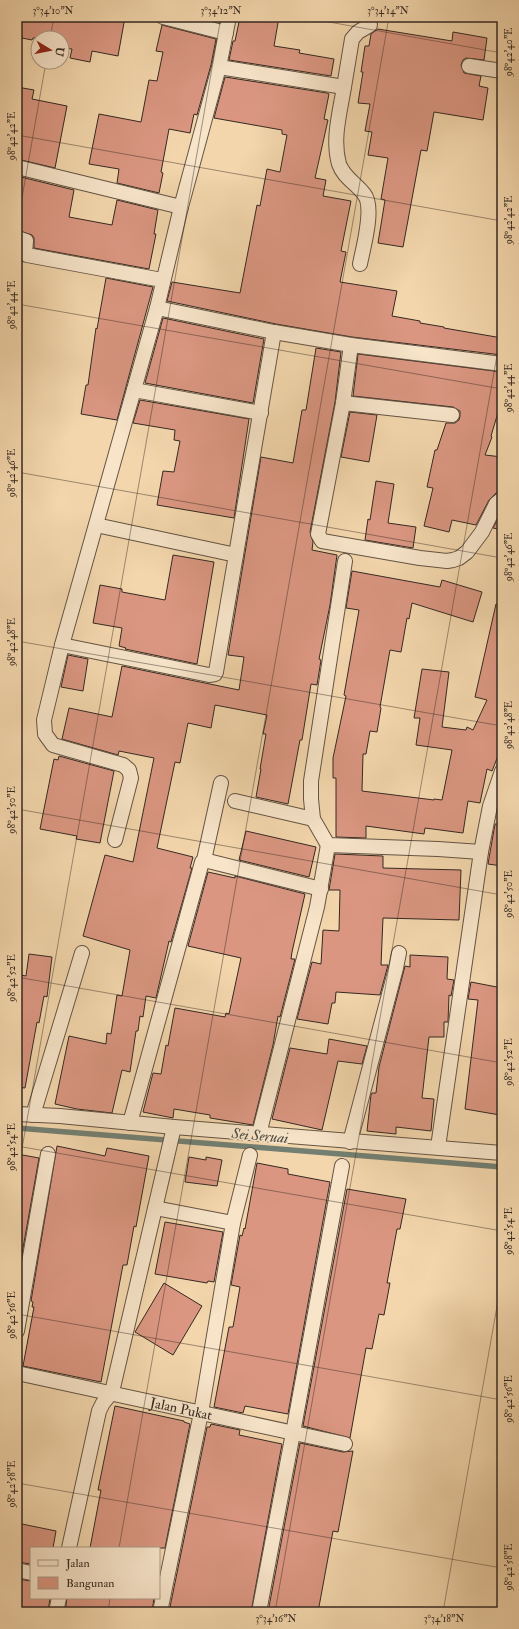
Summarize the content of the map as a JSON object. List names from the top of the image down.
{
  "streets": {
    "street": ["Jalan Pukat"]
  },
  "water": ["Sei Seruai"],
  "legend": ["Jalan", "Bangunan"],
  "north": "right",
  "coordinates": [
    "3°34'10\"N",
    "3°34'12\"N",
    "3°34'14\"N",
    "98°42'40\"E",
    "98°42'42\"E",
    "98°42'44\"E",
    "98°42'46\"E",
    "98°42'48\"E",
    "98°42'50\"E",
    "98°42'52\"E",
    "98°42'54\"E",
    "98°42'56\"E",
    "98°42'58\"E",
    "3°34'16\"N",
    "3°34'18\"N"
  ]
}
